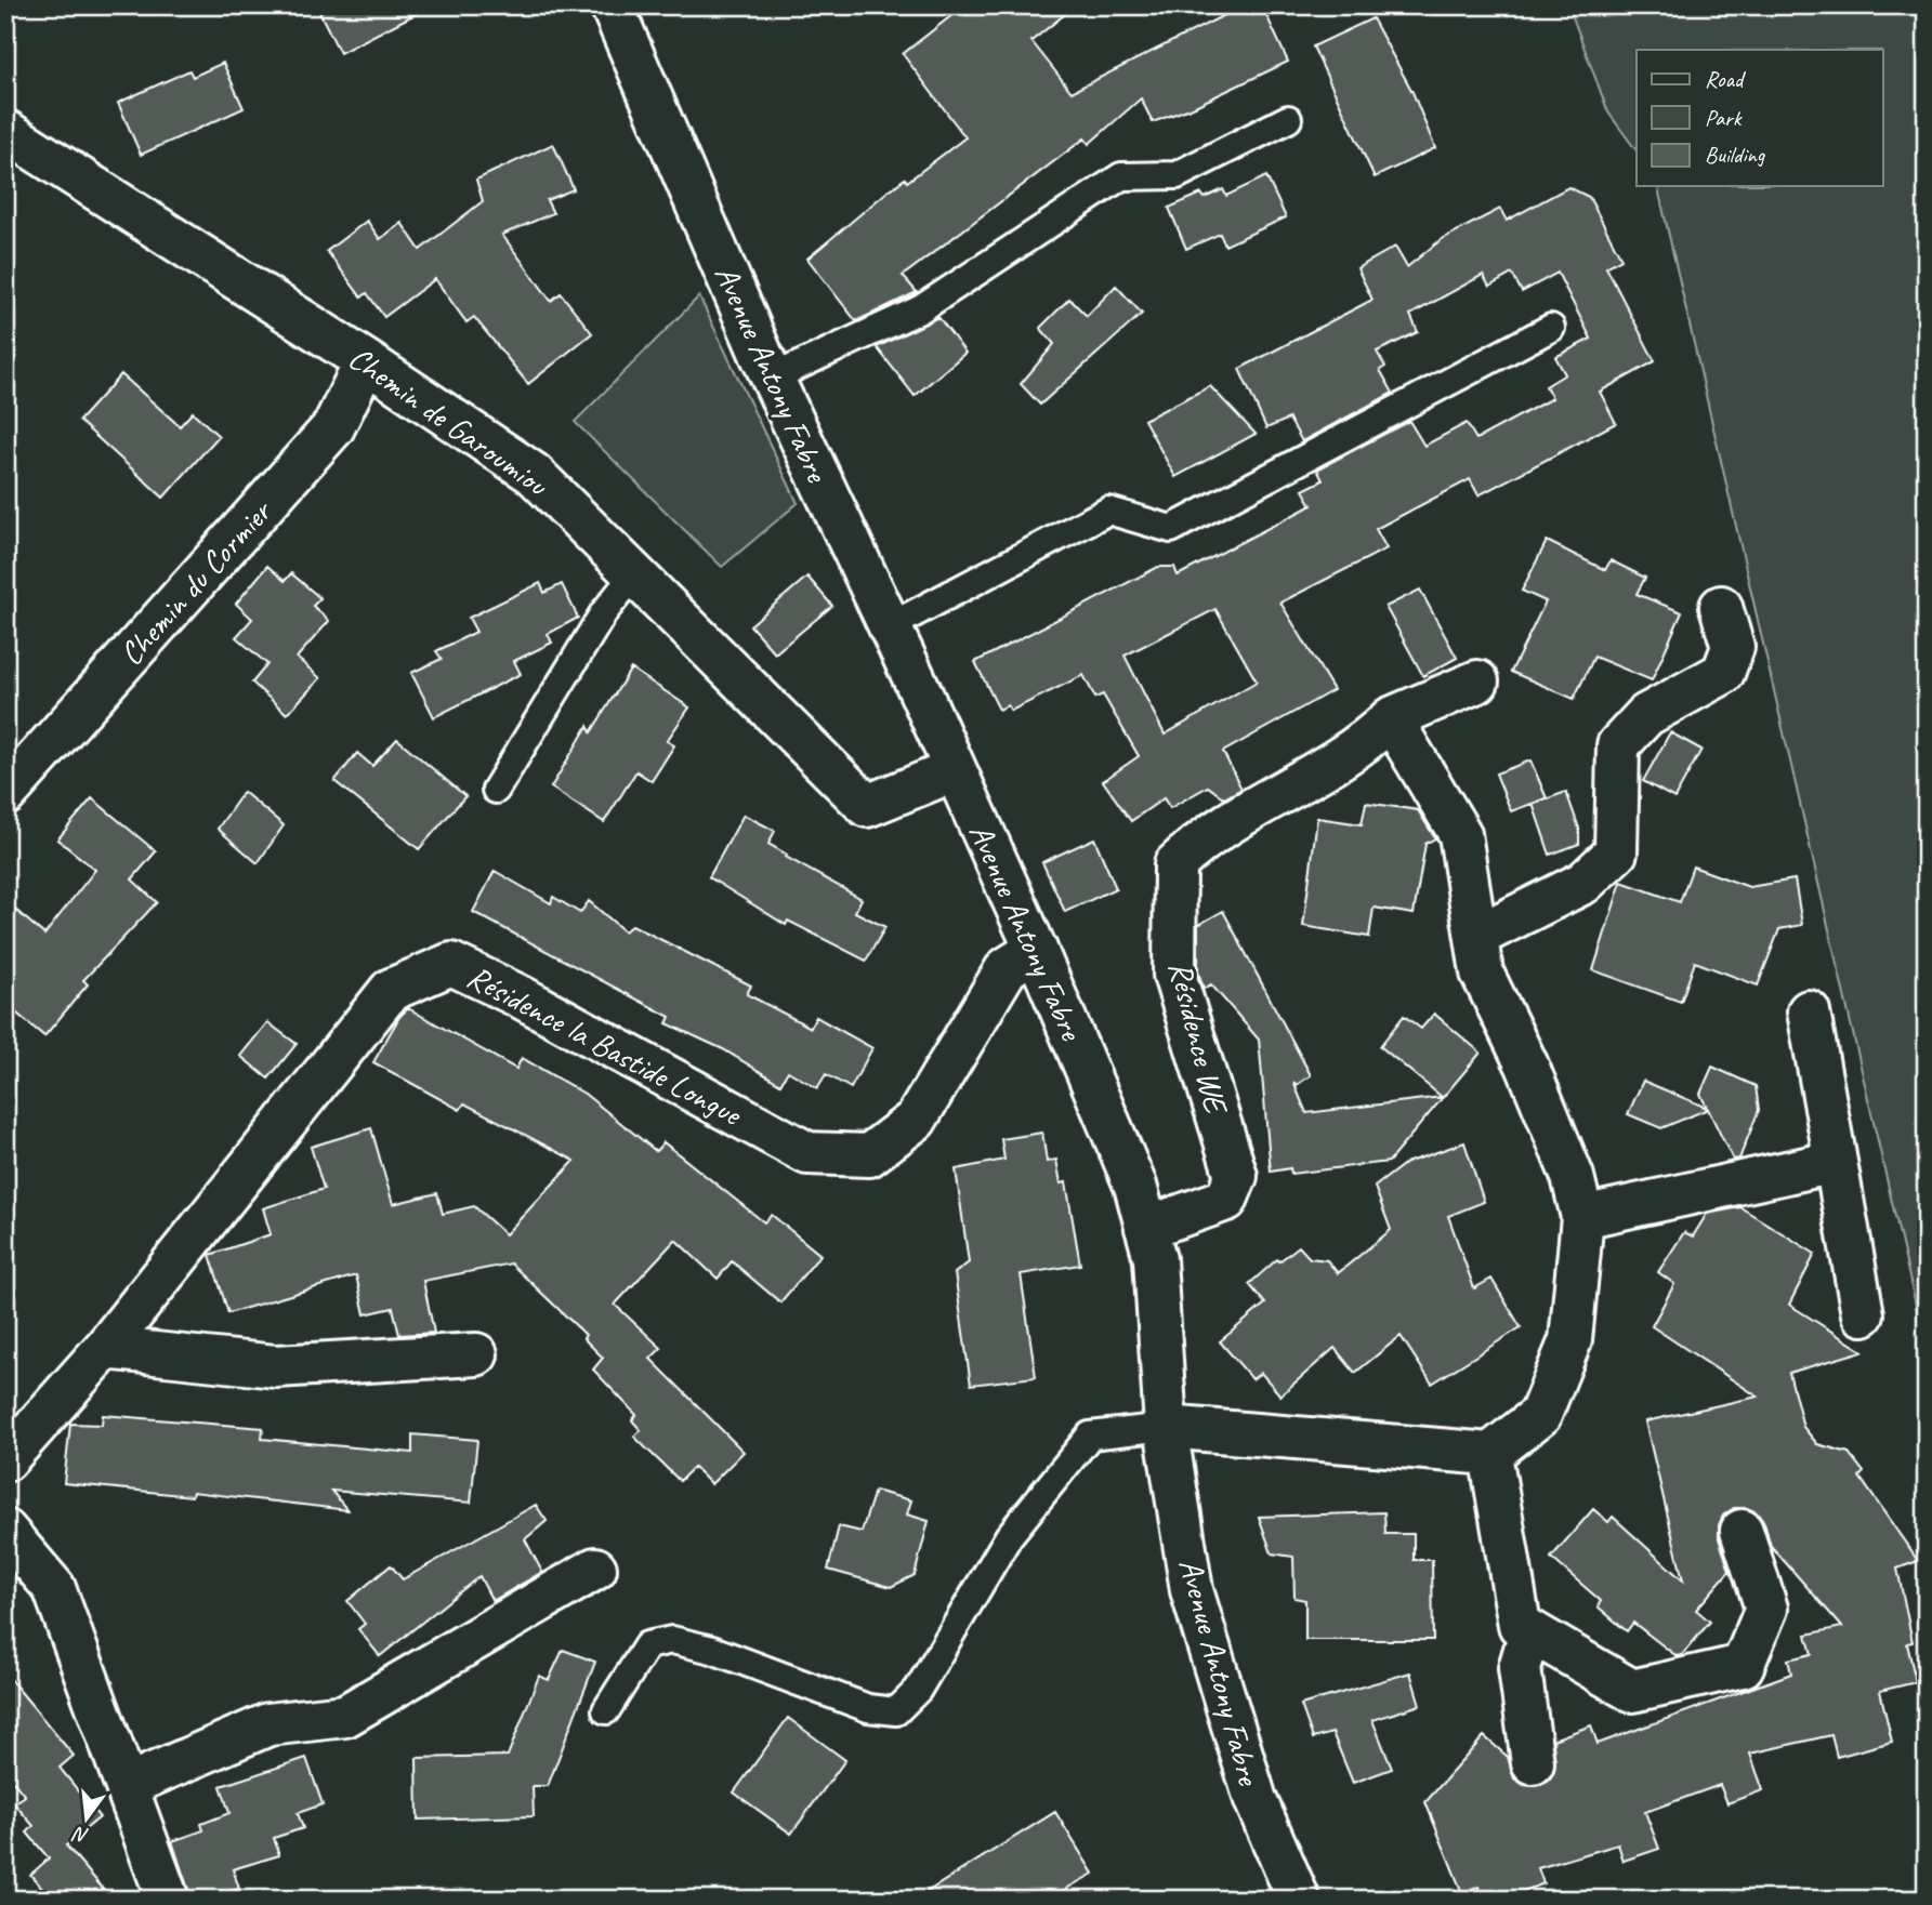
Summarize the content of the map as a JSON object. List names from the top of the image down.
{
  "streets": {
    "street": [
      "Avenue Antony Fabre",
      "Chemin de Garoumiou",
      "Chemin du Cormier",
      "Résidence WE",
      "Résidence la Bastide Longue"
    ]
  },
  "crossings": [
    ["Avenue Antony Fabre", "Chemin de Garoumiou"],
    ["Avenue Antony Fabre", "Résidence WE"],
    ["Avenue Antony Fabre", "Résidence la Bastide Longue"],
    ["Chemin de Garoumiou", "Chemin du Cormier"]
  ],
  "legend": ["Road", "Park", "Building"],
  "north": "bottom"
}
